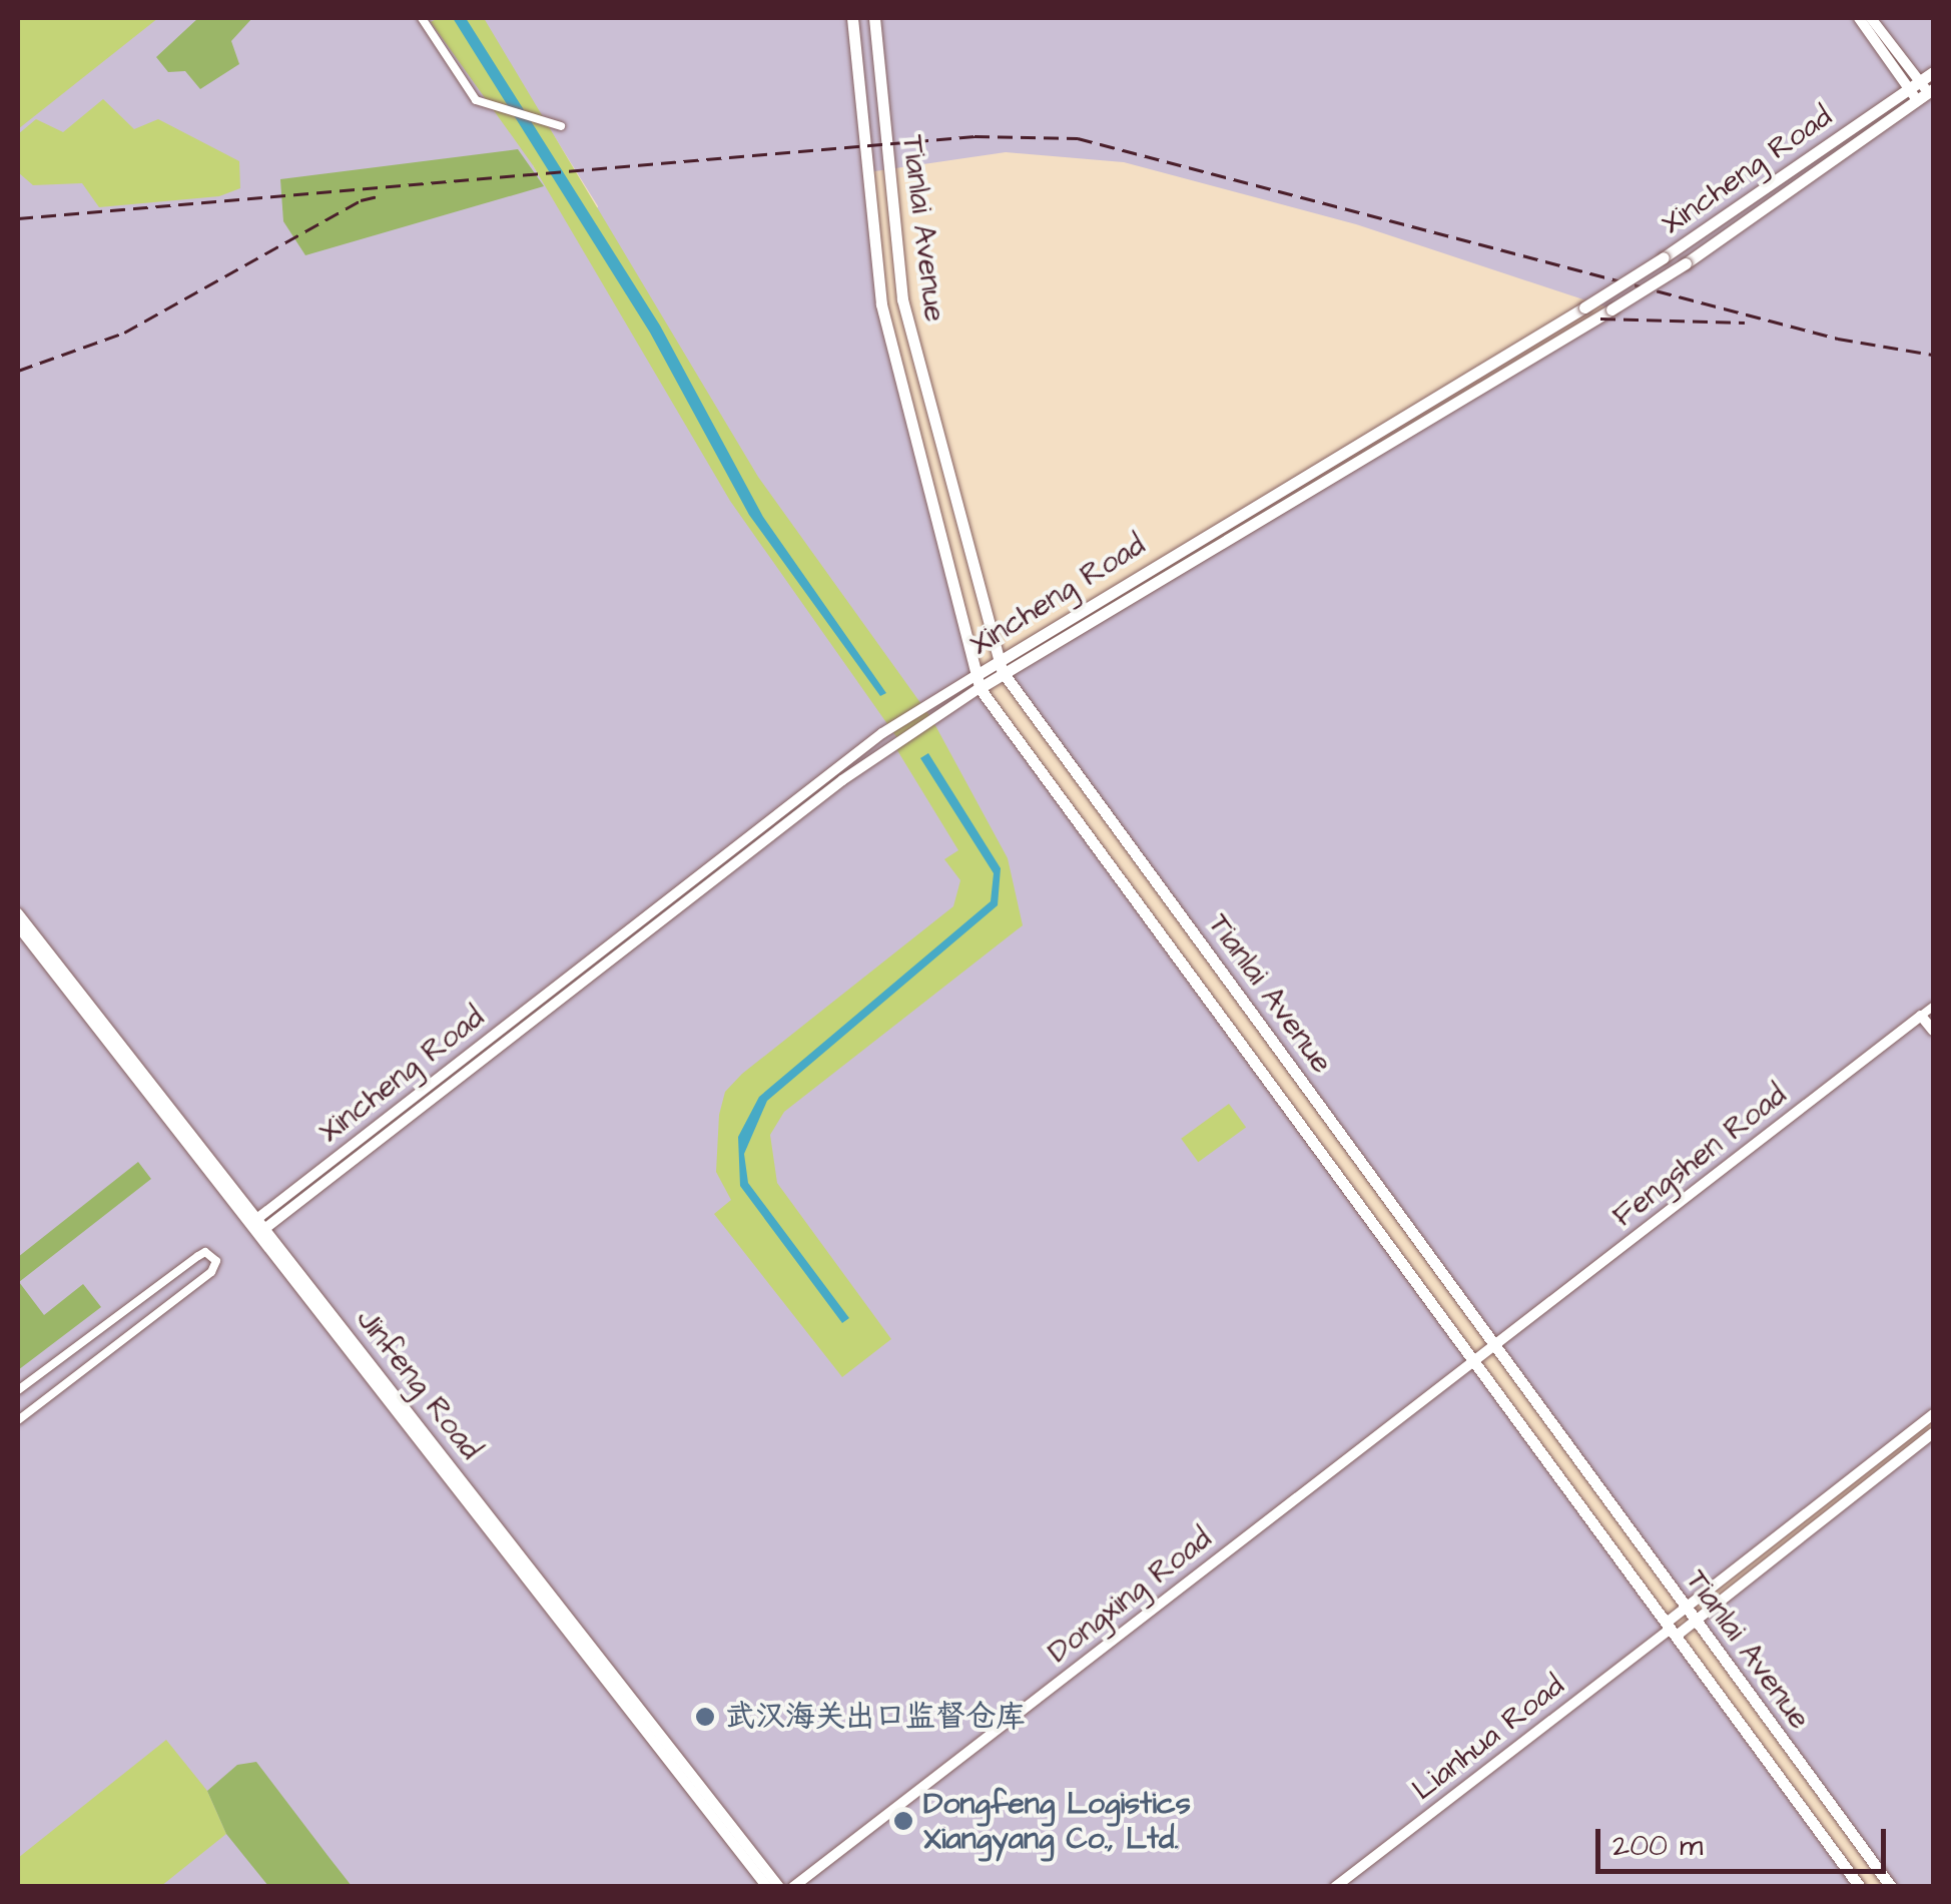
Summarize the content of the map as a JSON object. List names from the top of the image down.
{
  "streets": {
    "main road": ["Xincheng Road", "Tianlai Avenue"],
    "street": [
      "Fengshen Road",
      "Jinfeng Road",
      "Dongxing Road",
      "Lianhua Road"
    ]
  },
  "crossings": [
    ["Xincheng Road", "Tianlai Avenue"],
    ["Xincheng Road", "Jinfeng Road"],
    ["Tianlai Avenue", "Fengshen Road"],
    ["Tianlai Avenue", "Dongxing Road"],
    ["Tianlai Avenue", "Lianhua Road"],
    ["Fengshen Road", "Dongxing Road"]
  ],
  "places": ["武汉海关出口监督仓库", "Dongfeng Logistics Xiangyang Co., Ltd."],
  "scale_bar": "200 m"
}
